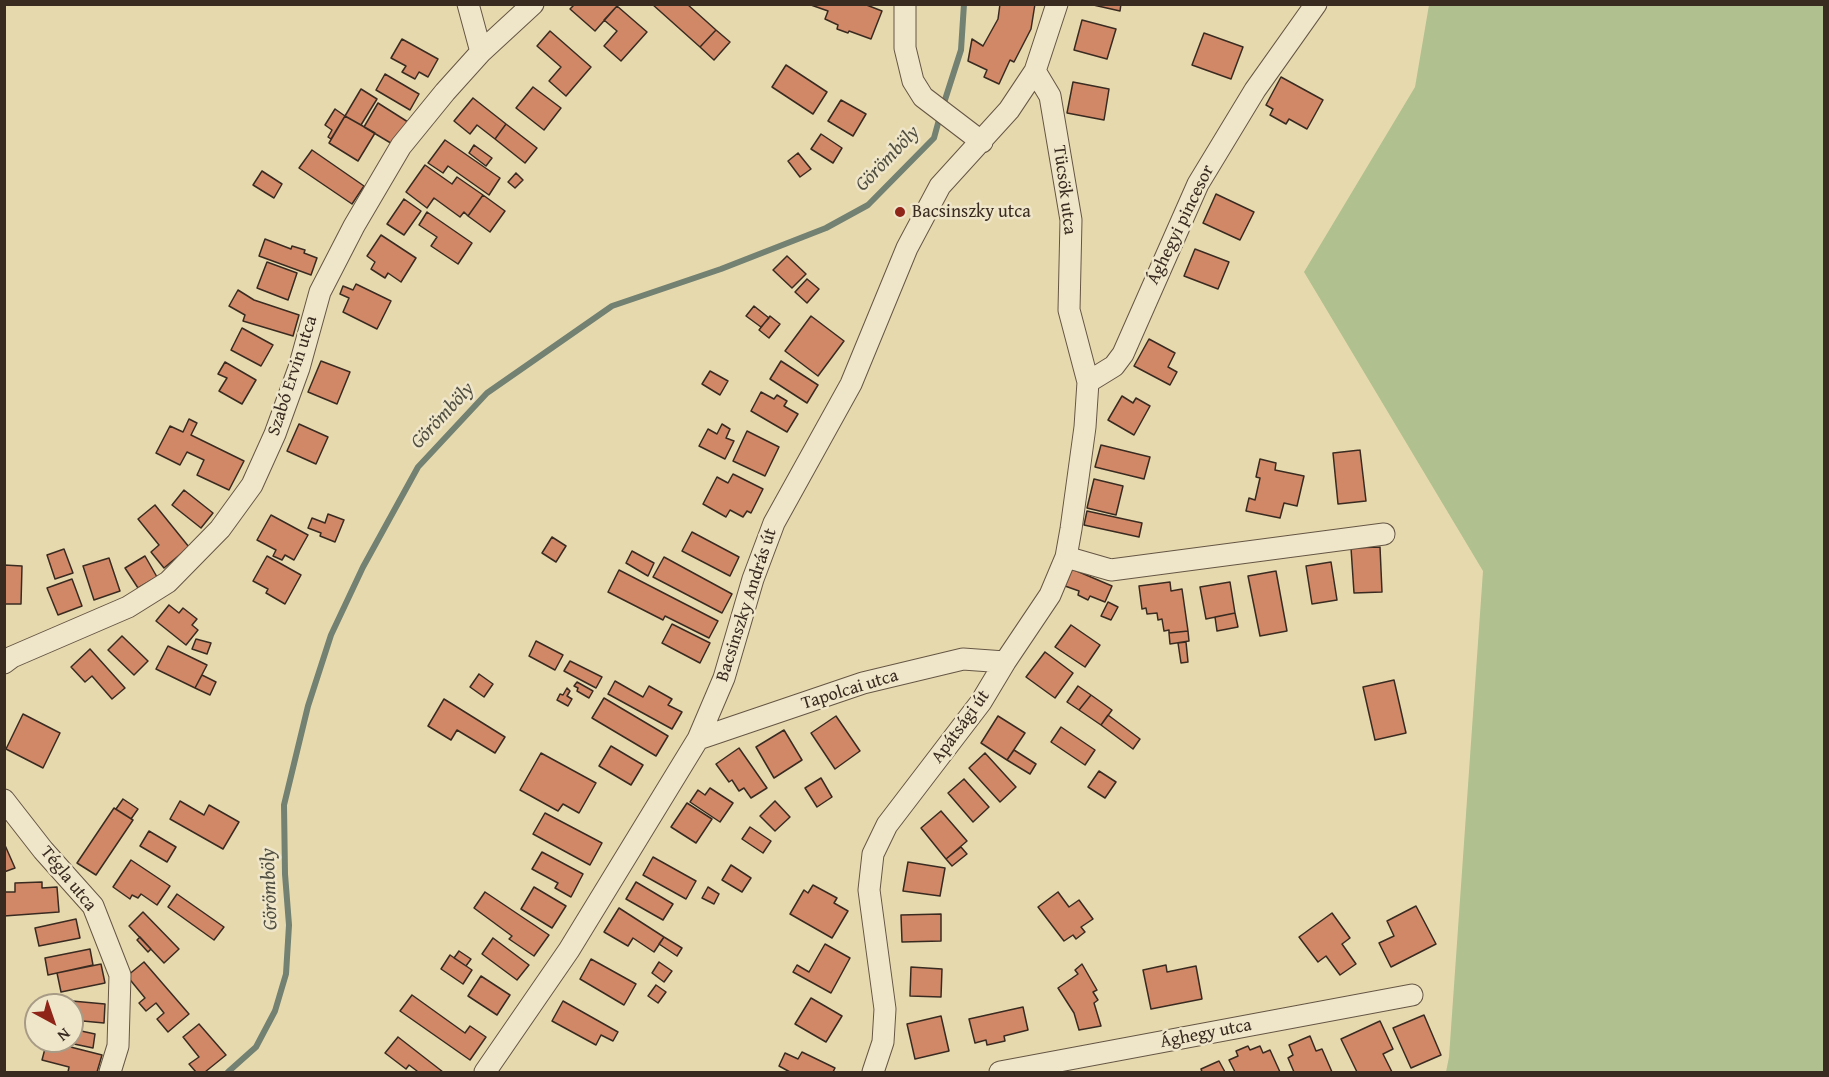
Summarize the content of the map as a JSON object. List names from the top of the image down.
{
  "streets": {
    "street": [
      "Tücsök utca",
      "Ághegyi pincesor",
      "Szabó Ervin utca",
      "Bacsinszky András út",
      "Tapolcai utca",
      "Apátsági út",
      "Tégla utca",
      "Ághegy utca"
    ]
  },
  "crossings": [
    ["Tücsök utca", "Ághegyi pincesor"],
    ["Tücsök utca", "Bacsinszky András út"],
    ["Tücsök utca", "Apátsági út"],
    ["Ághegyi pincesor", "Apátsági út"],
    ["Bacsinszky András út", "Tapolcai utca"],
    ["Tapolcai utca", "Apátsági út"]
  ],
  "water": ["Görömböly"],
  "places": ["Bacsinszky utca"],
  "north": "bottom right"
}
